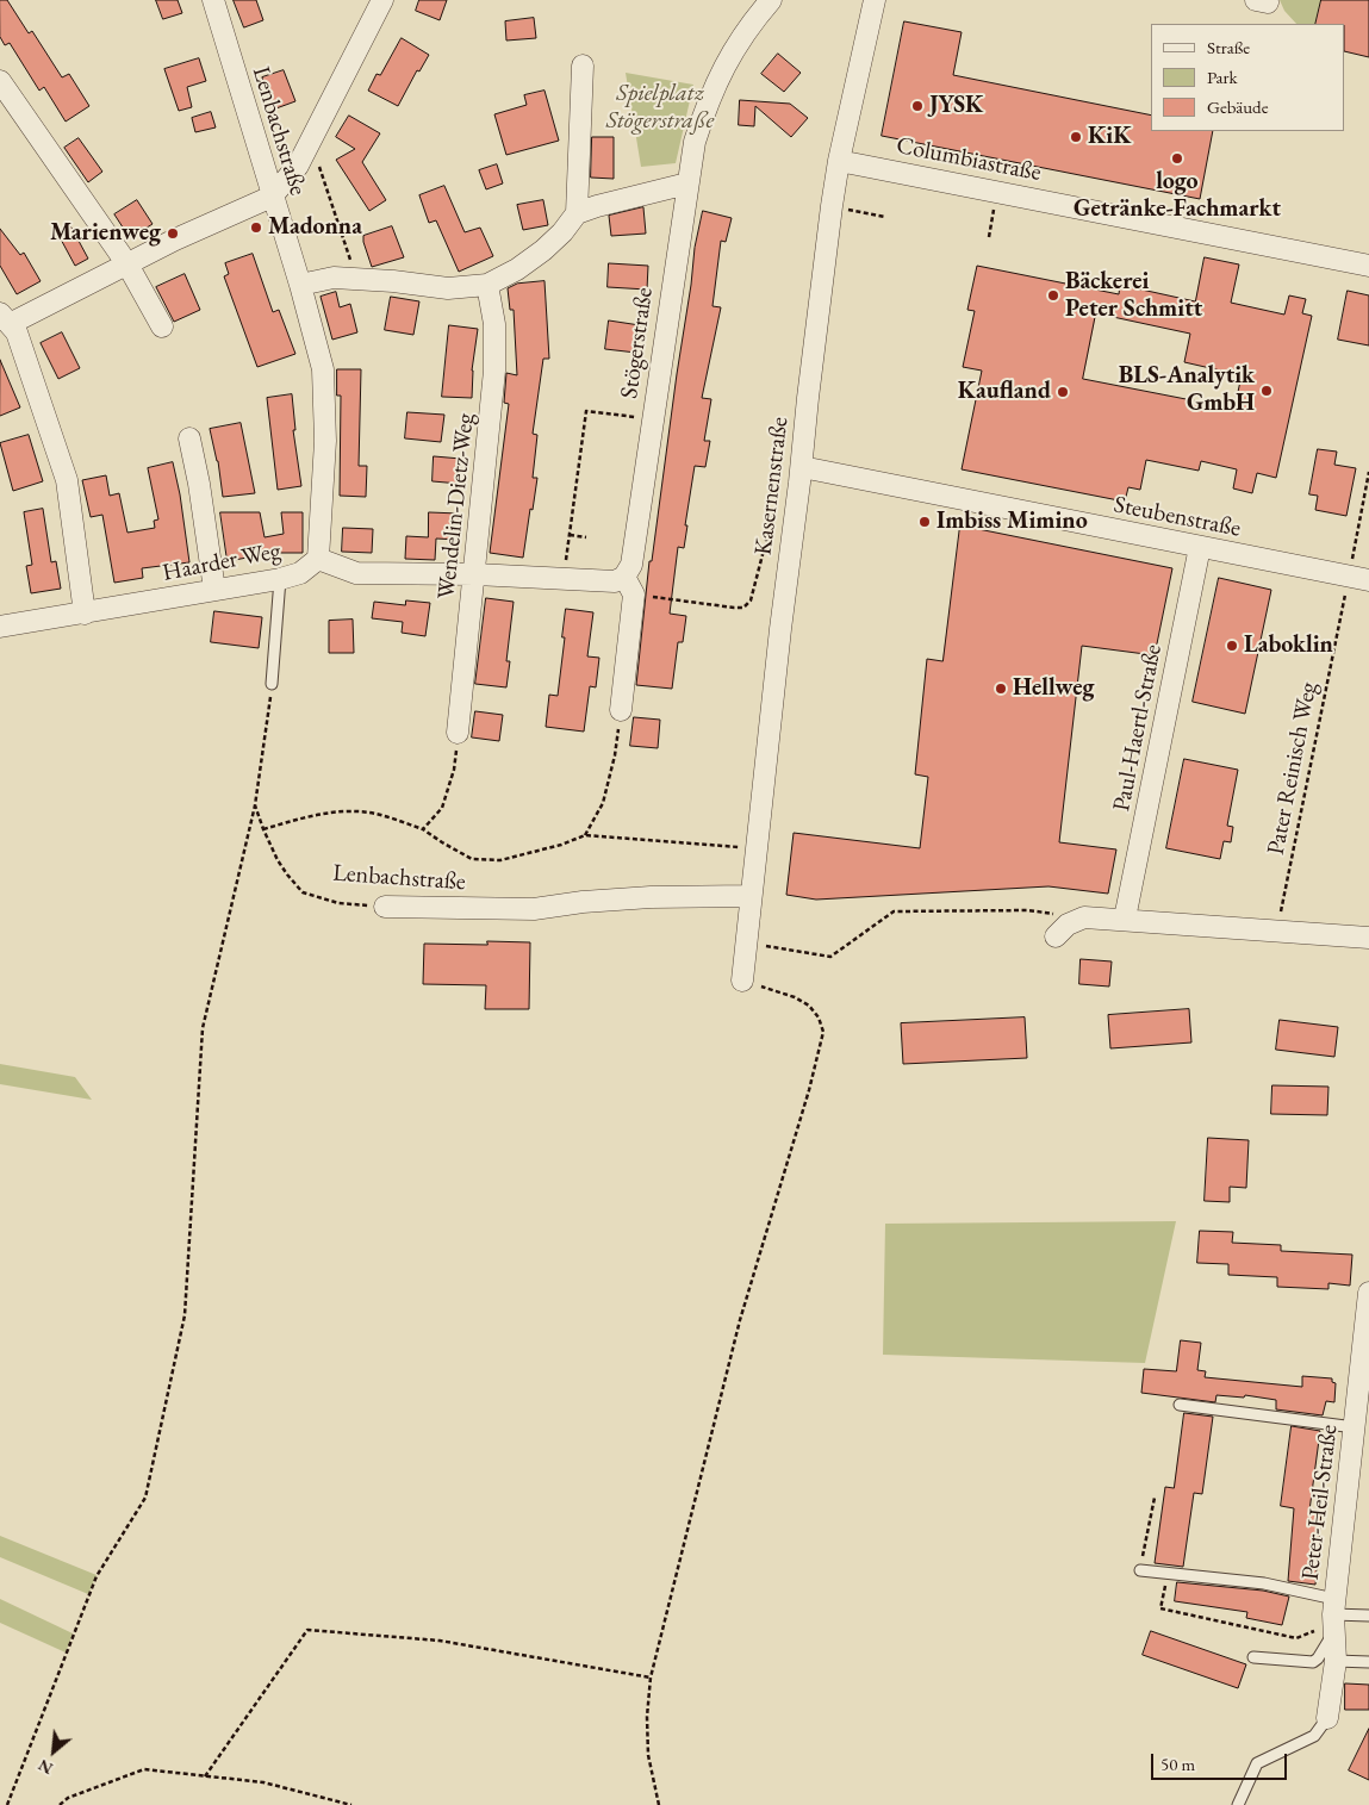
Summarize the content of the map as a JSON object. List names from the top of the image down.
{
  "streets": {
    "street": [
      "Lenbachstraße",
      "Columbiastraße",
      "Stögerstraße",
      "Kasernenstraße",
      "Wendelin-Dietz-Weg",
      "Steubenstraße",
      "Haarder Weg",
      "Paul-Haertl-Straße",
      "Peter-Heil-Straße"
    ],
    "path": ["Pater Reinisch Weg"]
  },
  "crossings": [
    ["Lenbachstraße", "Kasernenstraße"],
    ["Lenbachstraße", "Haarder Weg"],
    ["Columbiastraße", "Kasernenstraße"],
    ["Stögerstraße", "Haarder Weg"],
    ["Kasernenstraße", "Steubenstraße"],
    ["Wendelin-Dietz-Weg", "Haarder Weg"],
    ["Steubenstraße", "Paul-Haertl-Straße"],
    ["Steubenstraße", "Pater Reinisch Weg"]
  ],
  "parks": ["Spielplatz Stögerstraße"],
  "places": [
    "JYSK",
    "KiK",
    "logo Getränke-Fachmarkt",
    "Madonna",
    "Marienweg",
    "Bäckerei Peter Schmitt",
    "BLS-Analytik GmbH",
    "Kaufland",
    "Imbiss Mimino",
    "Laboklin",
    "Hellweg"
  ],
  "legend": ["Straße", "Park", "Gebäude"],
  "scale_bar": "50 m",
  "north": "bottom left"
}
